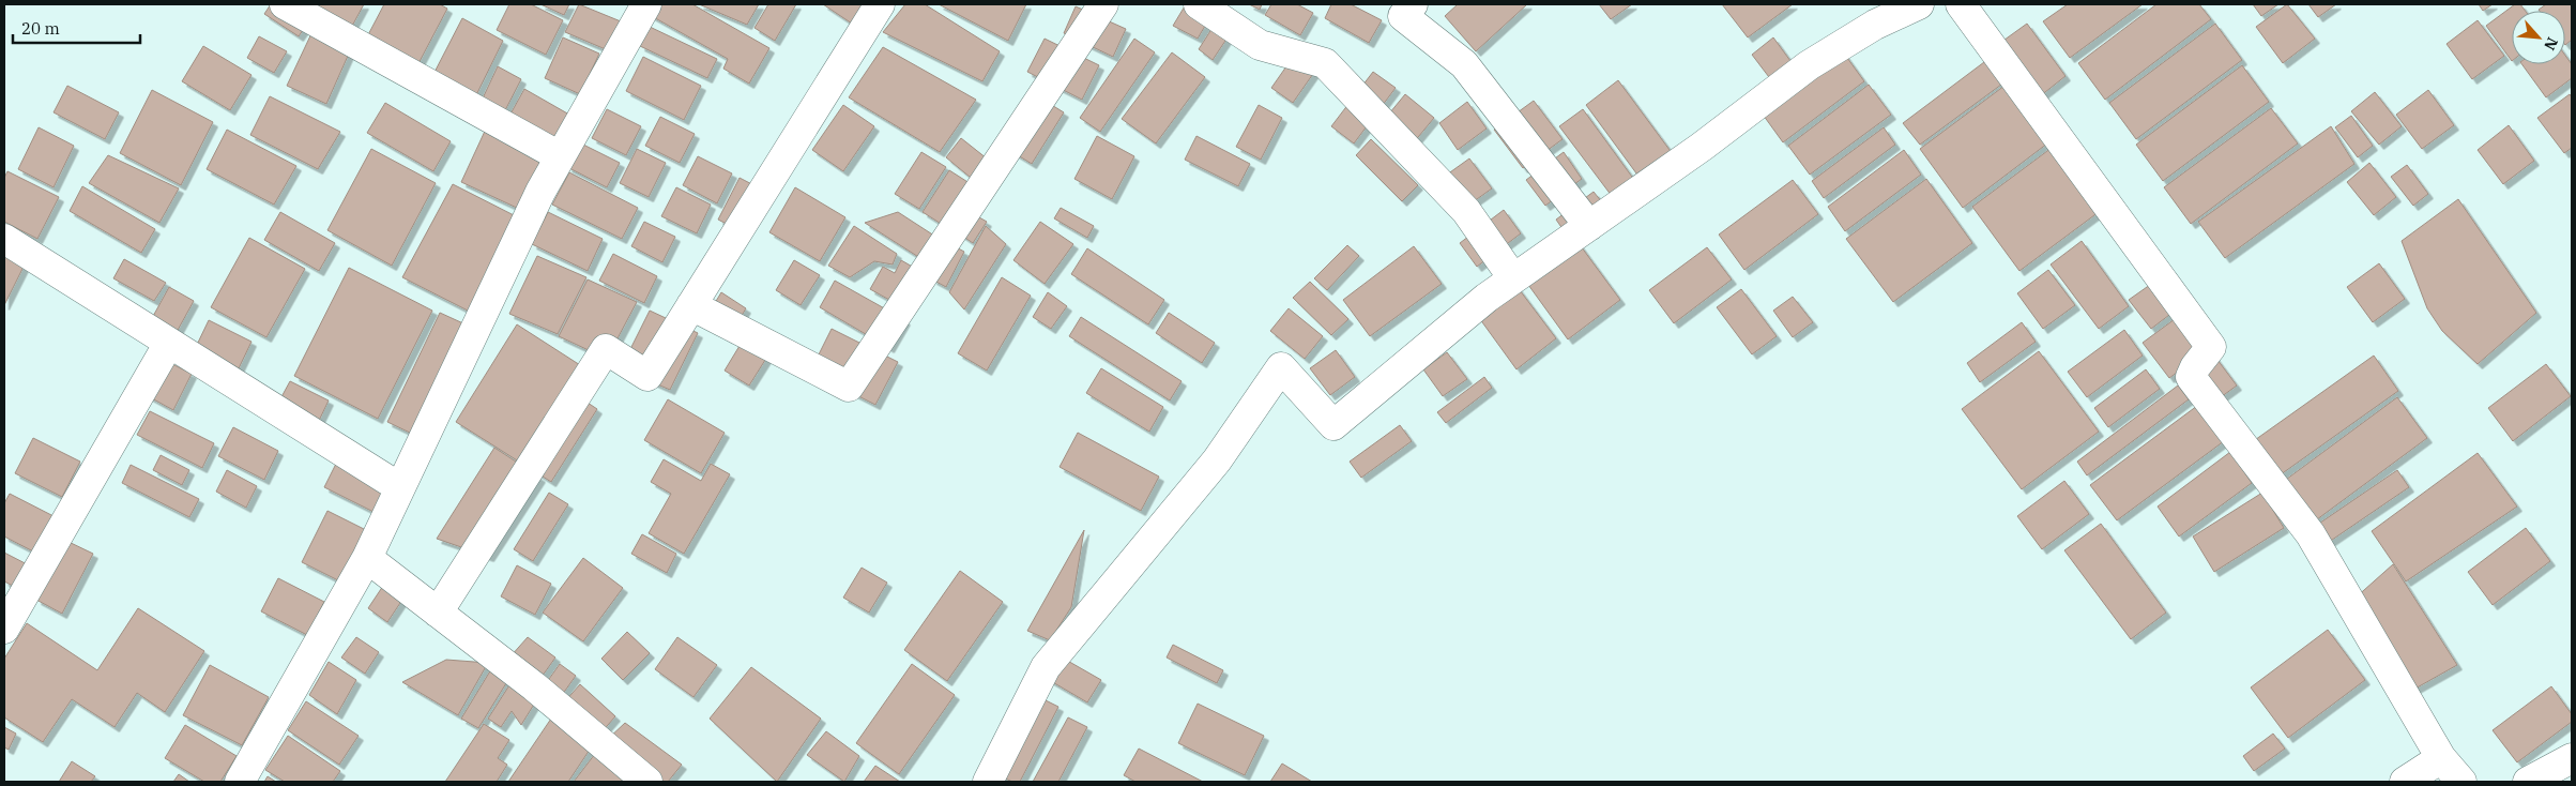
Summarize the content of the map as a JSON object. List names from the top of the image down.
{
  "scale_bar": "20 m",
  "north": "bottom right"
}
